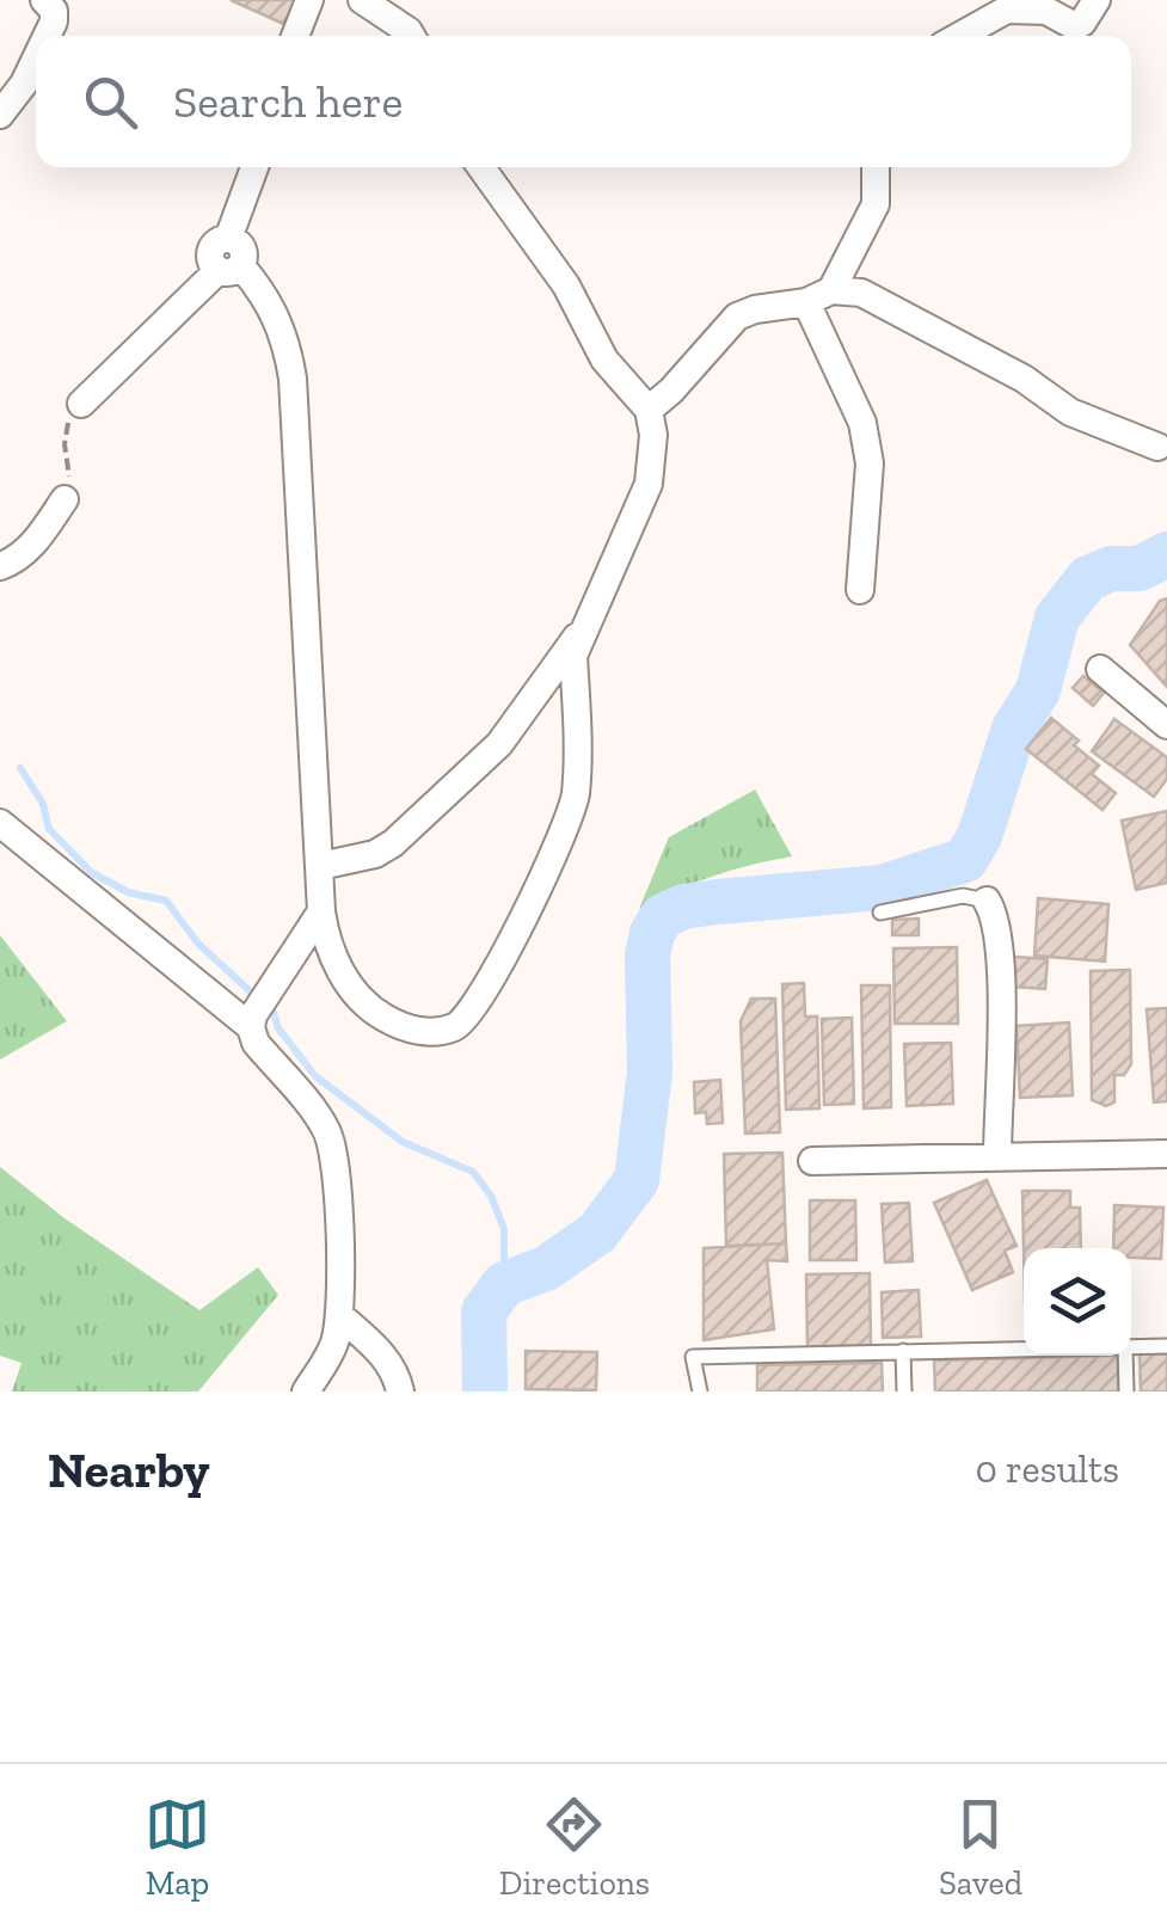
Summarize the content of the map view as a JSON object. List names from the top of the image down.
{
  "page": {
    "search": "Search here",
    "heading": ["Nearby", "0 results"],
    "nav": ["Map", "Directions", "Saved"]
  }
}
